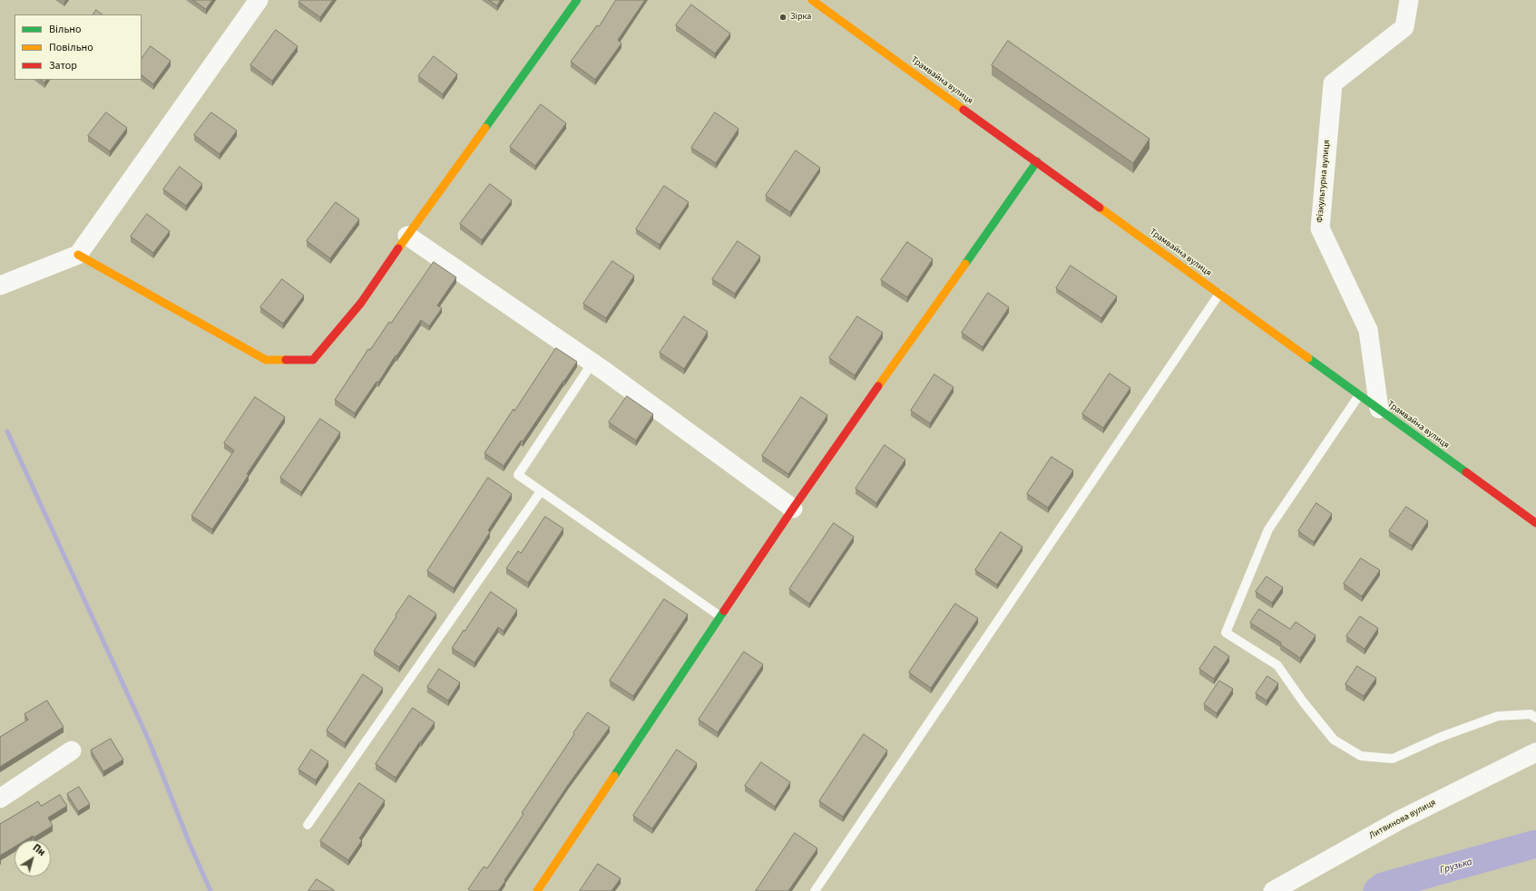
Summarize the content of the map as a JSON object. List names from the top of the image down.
{
  "streets": {
    "street": ["Трамвайна вулиця", "Фiзкультурна вулиця", "Литвинова вулиця"]
  },
  "crossings": [
    ["Трамвайна вулиця", "Фiзкультурна вулиця"]
  ],
  "water": ["Грузька"],
  "places": ["Зірка"],
  "legend": ["Вільно", "Повільно", "Затор"],
  "north": "top right"
}
